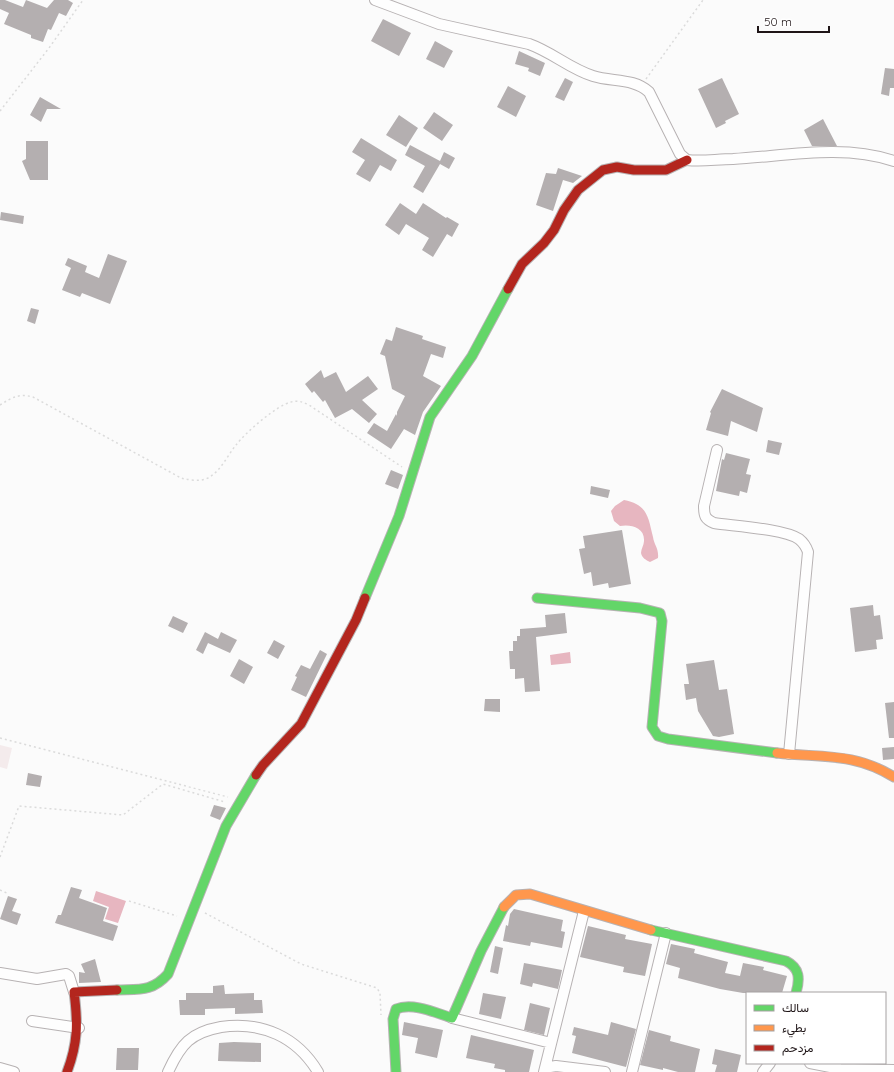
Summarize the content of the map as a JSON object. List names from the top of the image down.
{
  "legend": ["سالك", "بطيء", "مزدحم"],
  "scale_bar": "50 m"
}
